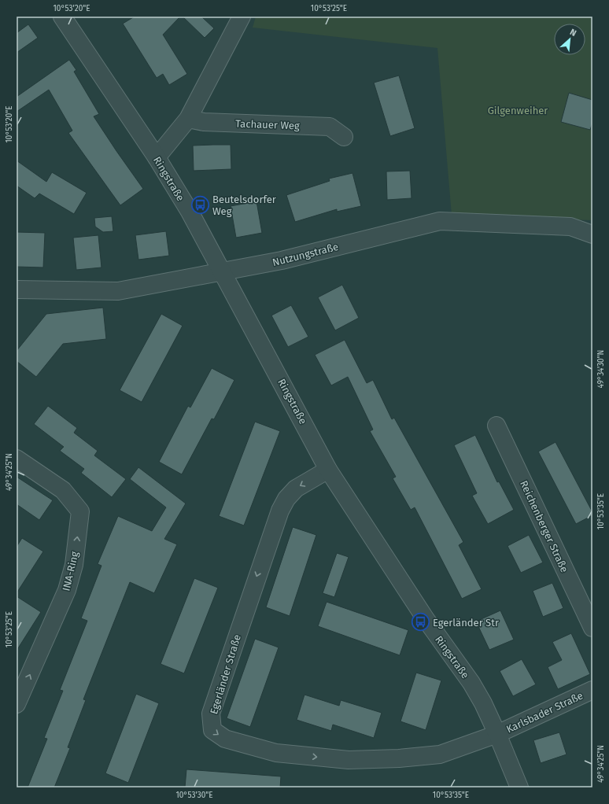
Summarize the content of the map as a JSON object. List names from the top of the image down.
{
  "streets": {
    "street": [
      "Tachauer Weg",
      "Ringstraße",
      "Nutzungstraße",
      "Reichenberger Straße",
      "INA-Ring",
      "Egerländer Straße",
      "Karlsbader Straße"
    ]
  },
  "crossings": [
    ["Ringstraße", "Nutzungstraße"],
    ["Ringstraße", "Egerländer Straße"],
    ["Ringstraße", "Karlsbader Straße"],
    ["Egerländer Straße", "Karlsbader Straße"]
  ],
  "one_way": ["INA-Ring"],
  "parks": ["Gilgenweiher"],
  "places": {
    "bus stop": ["Beutelsdorfer Weg", "Egerländer Str"]
  },
  "north": "top right",
  "coordinates": [
    "10°53'20\"E",
    "10°53'25\"E",
    "49°34'30\"N",
    "49°34'25\"N",
    "10°53'35\"E",
    "10°53'30\"E"
  ]
}
